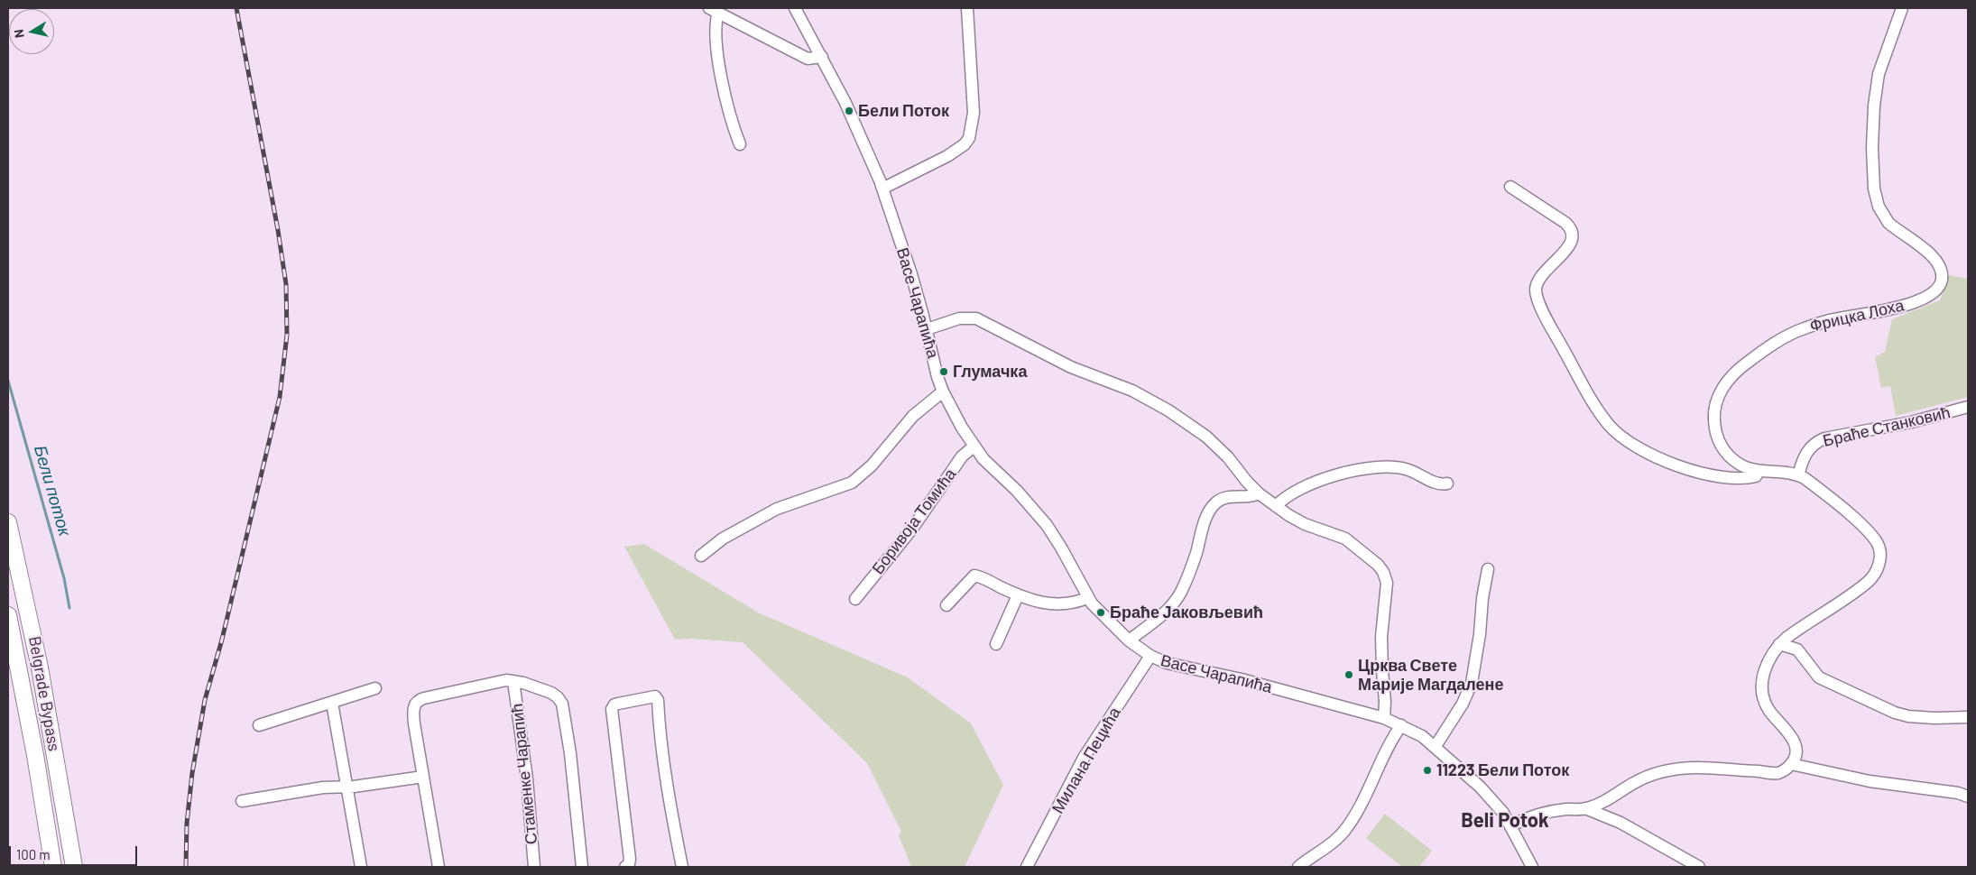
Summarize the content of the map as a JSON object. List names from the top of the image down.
{
  "streets": {
    "highway": ["Belgrade Bypass"],
    "street": [
      "Васе Чарапића",
      "Фрицка Лоха",
      "Браће Станковић",
      "Боривоја Томића",
      "Милана Пецића",
      "Стаменке Чарапић"
    ]
  },
  "crossings": [
    ["Васе Чарапића", "Боривоја Томића"],
    ["Васе Чарапића", "Милана Пецића"],
    ["Фрицка Лоха", "Браће Станковић"]
  ],
  "districts": ["Beli Potok"],
  "water": ["Бели поток"],
  "places": [
    "Бели Поток",
    "Глумачка",
    "Браће Јаковљевић",
    "Црква Свете Марије Магдалене",
    "11223 Бели Поток"
  ],
  "scale_bar": "100 m",
  "north": "left"
}
